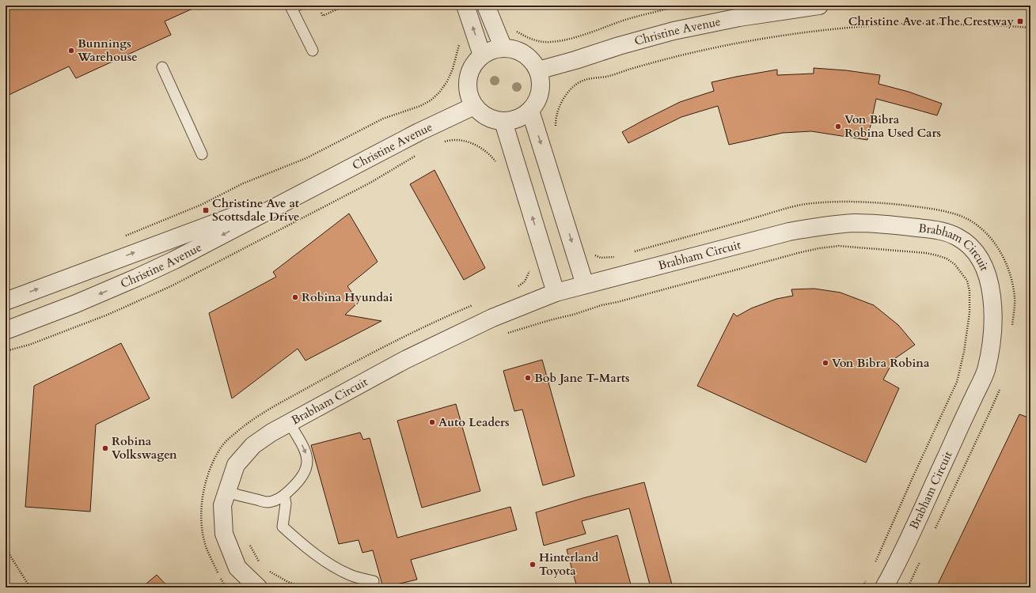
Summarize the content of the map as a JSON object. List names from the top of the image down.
{
  "streets": {
    "street": ["Christine Avenue", "Brabham Circuit"]
  },
  "places": {
    "transit": ["Christine Ave at The Crestway", "Christine Ave at Scottsdale Drive"],
    "other": [
      "Bunnings Warehouse",
      "Von Bibra Robina Used Cars",
      "Robina Hyundai",
      "Von Bibra Robina",
      "Bob Jane T-Marts",
      "Auto Leaders",
      "Robina Volkswagen",
      "Hinterland Toyota"
    ]
  }
}
